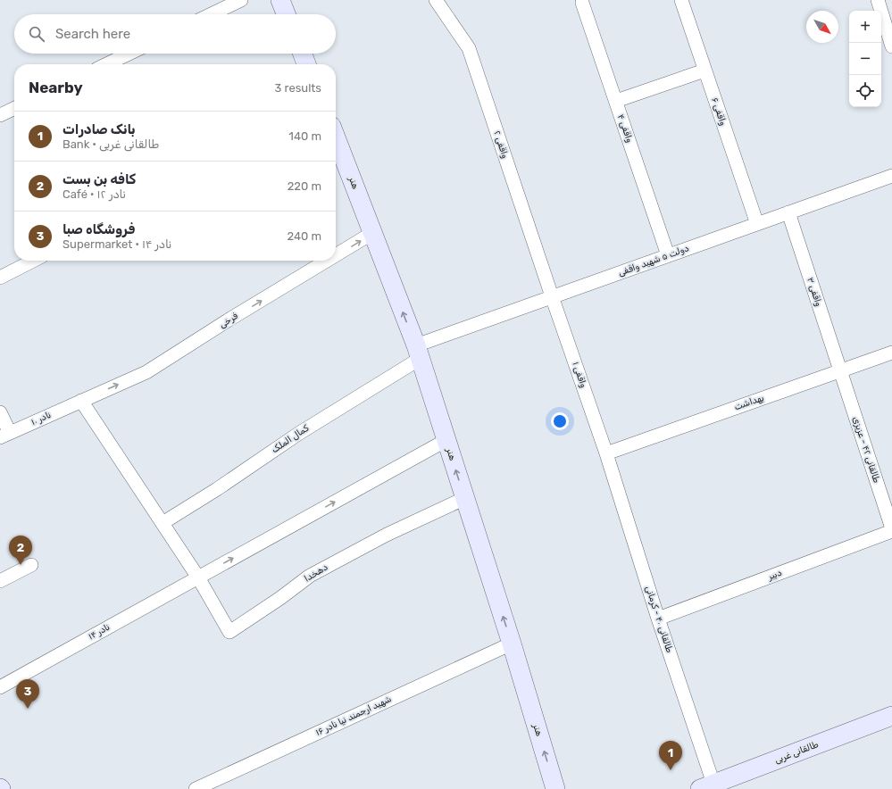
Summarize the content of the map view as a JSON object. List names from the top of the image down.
{
  "streets": {
    "main road": ["هنر", "طالقانی غربی"],
    "street": [
      "واقفی ۶",
      "واقفی ۴",
      "واقفی ۲",
      "دولت ۵ شهید واقفی",
      "واقفی ۳",
      "فرخی",
      "واقفی ۱",
      "بهداشت",
      "نادر ۱۰",
      "کمال الملک",
      "طالقانی ۴۲ - عزیزی",
      "دهخدا",
      "دبیر",
      "طالقانی ۴۰ - کرمانی",
      "نادر ۱۴",
      "شهید ارجمند نیا نادر ۱۶"
    ]
  },
  "crossings": [
    ["واقفی ۶", "دولت ۵ شهید واقفی"],
    ["واقفی ۴", "دولت ۵ شهید واقفی"],
    ["واقفی ۲", "دولت ۵ شهید واقفی"],
    ["واقفی ۲", "واقفی ۱"],
    ["هنر", "دولت ۵ شهید واقفی"],
    ["هنر", "فرخی"],
    ["هنر", "کمال الملک"],
    ["هنر", "دهخدا"],
    ["هنر", "نادر ۱۴"],
    ["هنر", "شهید ارجمند نیا نادر ۱۶"],
    ["دولت ۵ شهید واقفی", "واقفی ۳"],
    ["دولت ۵ شهید واقفی", "واقفی ۱"],
    ["دولت ۵ شهید واقفی", "کمال الملک"],
    ["واقفی ۳", "بهداشت"],
    ["واقفی ۳", "طالقانی ۴۲ - عزیزی"],
    ["فرخی", "نادر ۱۰"],
    ["واقفی ۱", "بهداشت"],
    ["واقفی ۱", "طالقانی ۴۰ - کرمانی"],
    ["بهداشت", "طالقانی ۴۲ - عزیزی"],
    ["بهداشت", "طالقانی ۴۰ - کرمانی"],
    ["دهخدا", "نادر ۱۴"],
    ["دبیر", "طالقانی ۴۰ - کرمانی"],
    ["طالقانی ۴۰ - کرمانی", "طالقانی غربی"]
  ],
  "one_way": ["هنر", "فرخی", "نادر ۱۴"],
  "north": "bottom right",
  "page": {
    "map_buttons": ["+", "−"],
    "search": "Search here",
    "heading": ["Nearby", "3 results"],
    "list": [
      {
        "mark": "1",
        "name": "بانک صادرات",
        "note": "Bank · طالقانی غربی",
        "value": "140 m"
      },
      {
        "mark": "2",
        "name": "کافه بن بست",
        "note": "Café · نادر ۱۲",
        "value": "220 m"
      },
      {
        "mark": "3",
        "name": "فروشگاه صبا",
        "note": "Supermarket · نادر ۱۴",
        "value": "240 m"
      }
    ],
    "pins": ["2", "3", "1"]
  }
}
